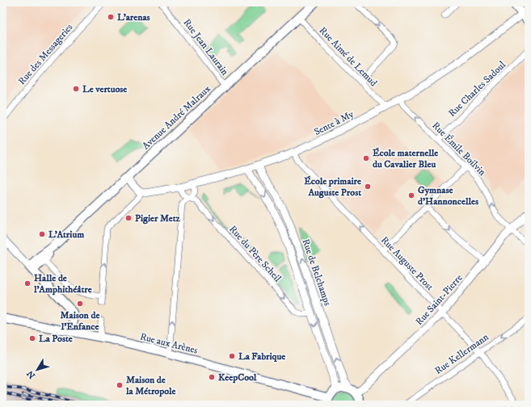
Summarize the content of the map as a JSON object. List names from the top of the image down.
{
  "streets": {
    "main road": ["Avenue André Malraux", "Rue aux Arènes"],
    "street": [
      "Rue Jean Laurain",
      "Rue des Messageries",
      "Rue Aimé de Lemud",
      "Rue Charles Sadoul",
      "Sente à My",
      "Rue Émile Boilvin",
      "Rue du Père Scheil",
      "Rue Auguste Prost",
      "Rue de Belchamps",
      "Rue Saint-Pierre",
      "Rue Kellermann"
    ]
  },
  "crossings": [
    ["Rue Jean Laurain", "Avenue André Malraux"],
    ["Rue Aimé de Lemud", "Avenue André Malraux"],
    ["Rue Aimé de Lemud", "Sente à My"],
    ["Rue Charles Sadoul", "Rue Émile Boilvin"],
    ["Sente à My", "Rue Émile Boilvin"],
    ["Sente à My", "Rue du Père Scheil"],
    ["Sente à My", "Rue Auguste Prost"],
    ["Sente à My", "Rue de Belchamps"],
    ["Rue Émile Boilvin", "Rue Saint-Pierre"],
    ["Rue du Père Scheil", "Rue de Belchamps"],
    ["Rue Auguste Prost", "Rue Saint-Pierre"],
    ["Rue Auguste Prost", "Rue Kellermann"]
  ],
  "one_way": ["Rue du Père Scheil", "Rue Auguste Prost", "Rue Kellermann"],
  "places": [
    "L'arenas",
    "Le vertuose",
    "École maternelle du Cavalier Bleu",
    "École primaire Auguste Prost",
    "Gymnase d'Hannoncelles",
    "Pigier Metz",
    "L'Atrium",
    "Halle de l'Amphithéâtre",
    "Maison de l'Enfance",
    "La Poste",
    "La Fabrique",
    "KeepCool",
    "Maison de la Métropole"
  ],
  "north": "bottom left"
}
